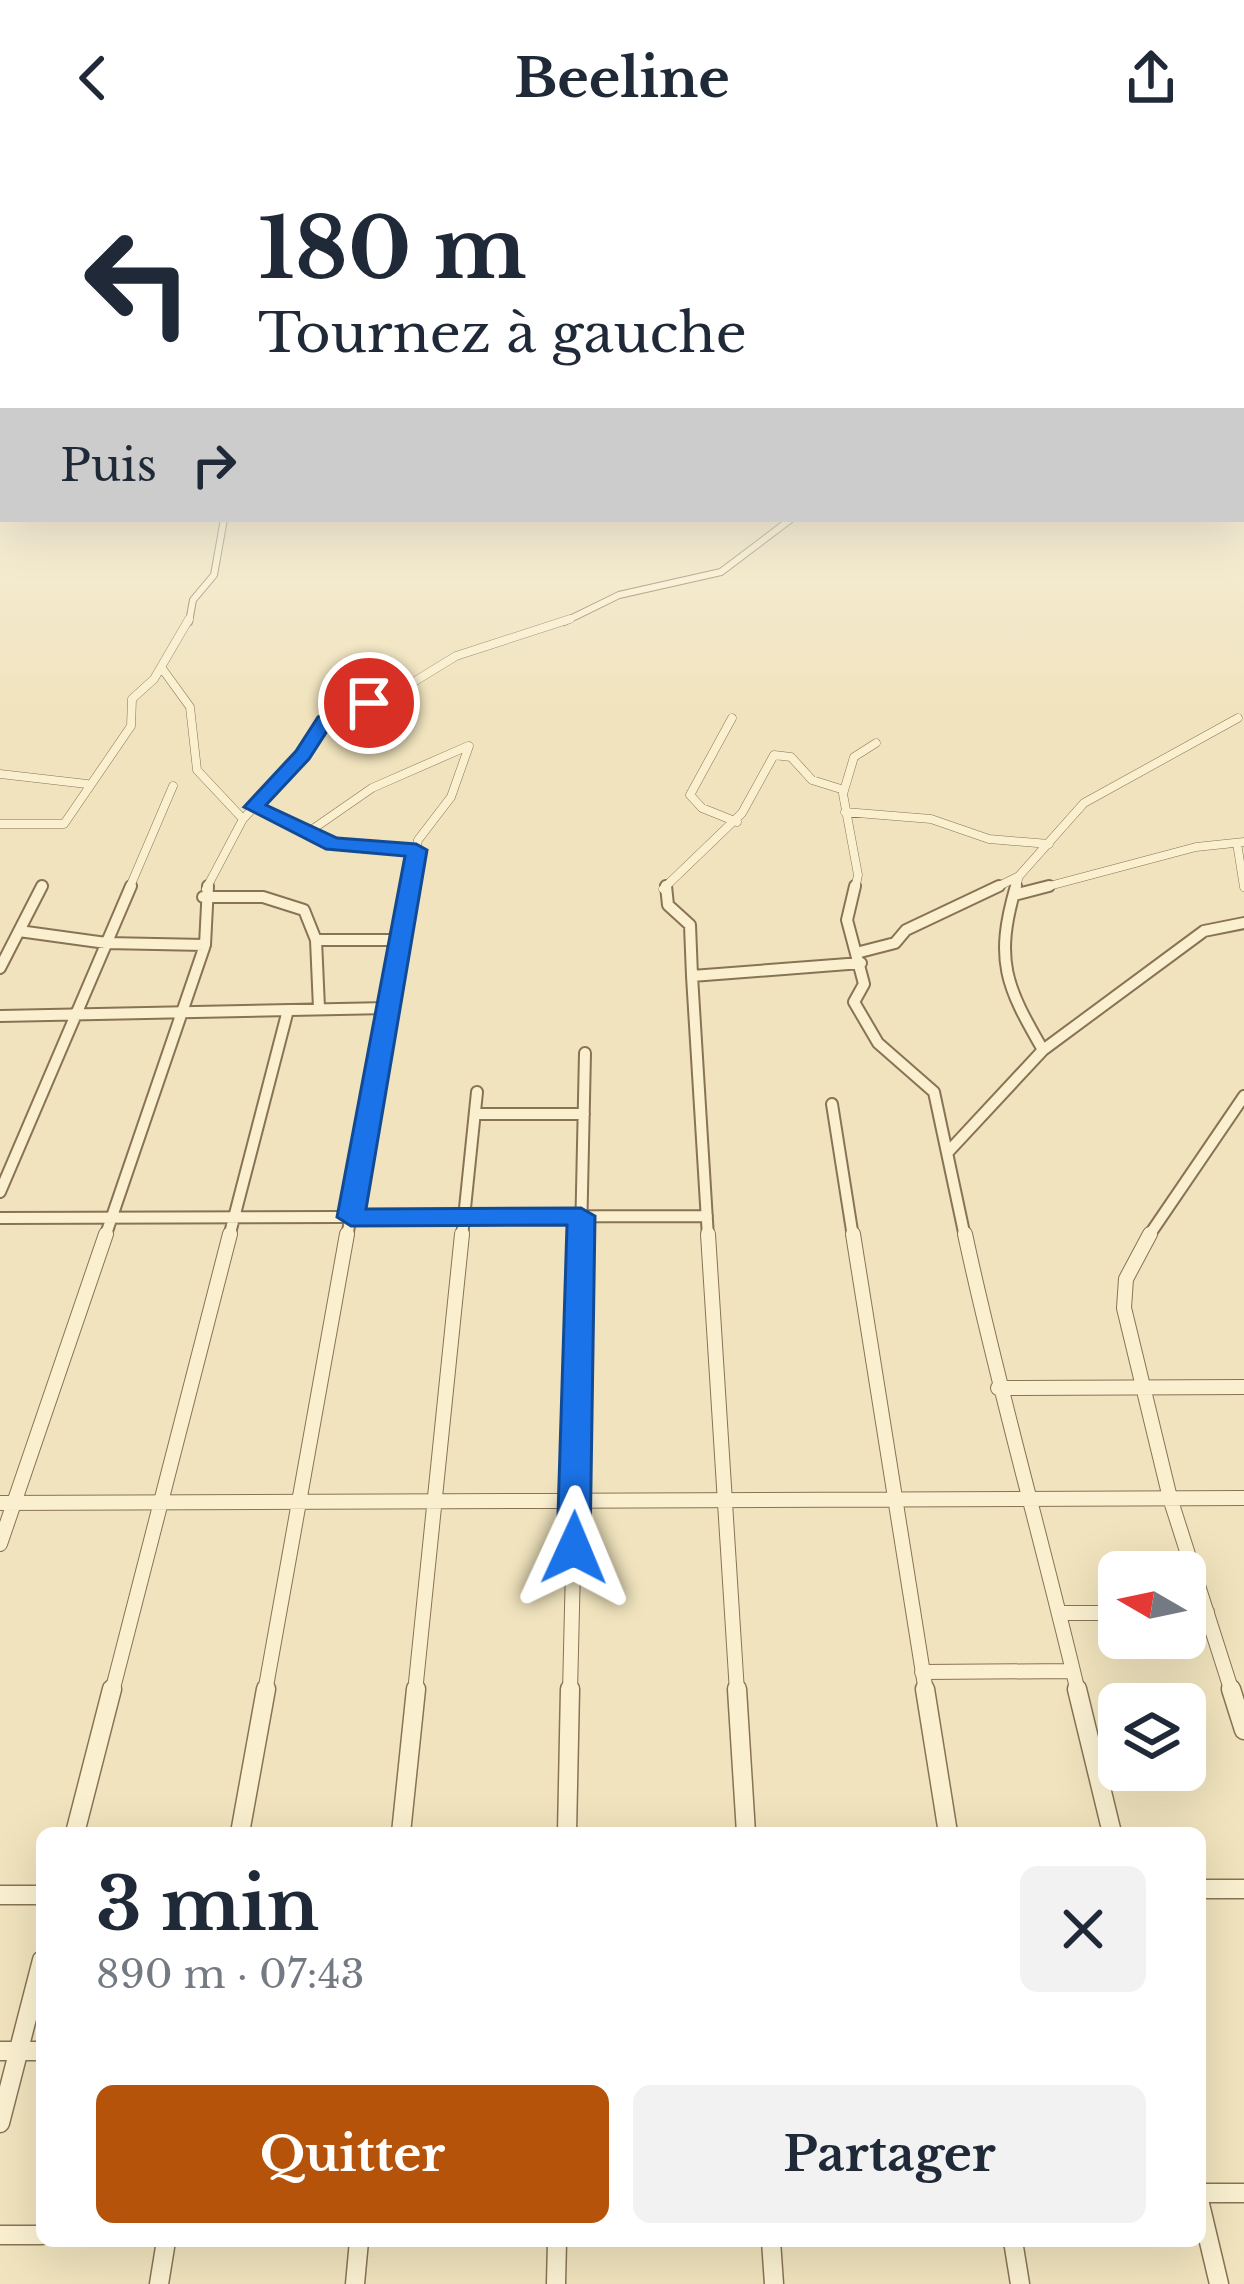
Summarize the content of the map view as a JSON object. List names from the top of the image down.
{
  "north": "left",
  "page": {
    "header": "Beeline",
    "turn": ["180 m", "Tournez à gauche"],
    "then": "Puis",
    "heading": ["3 min", "890 m · 07:43"],
    "buttons": ["Quitter", "Partager"]
  }
}
